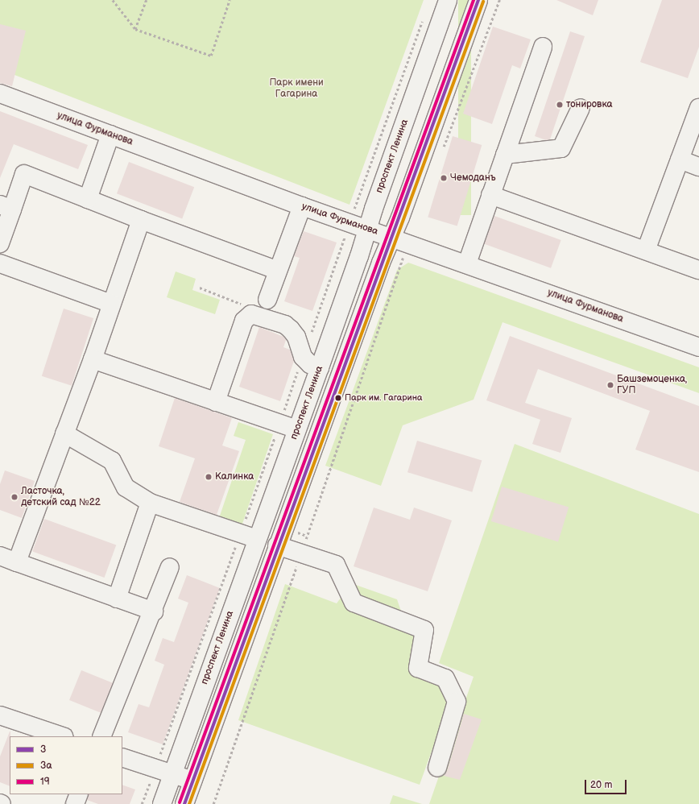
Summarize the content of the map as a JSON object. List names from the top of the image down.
{
  "streets": {
    "main road": ["улица Фурманова", "проспект Ленина"]
  },
  "crossings": [
    ["улица Фурманова", "проспект Ленина"]
  ],
  "parks": ["Парк имени Гагарина"],
  "places": [
    "тонировка",
    "Чемоданъ",
    "Башземоценка, ГУП",
    "Парк им. Гагарина",
    "Калинка",
    "Ласточка, детский сад №22"
  ],
  "lines": ["transit line 3", "transit line 19", "transit line 3а"],
  "legend": ["3", "3а", "19"],
  "scale_bar": "20 m"
}
